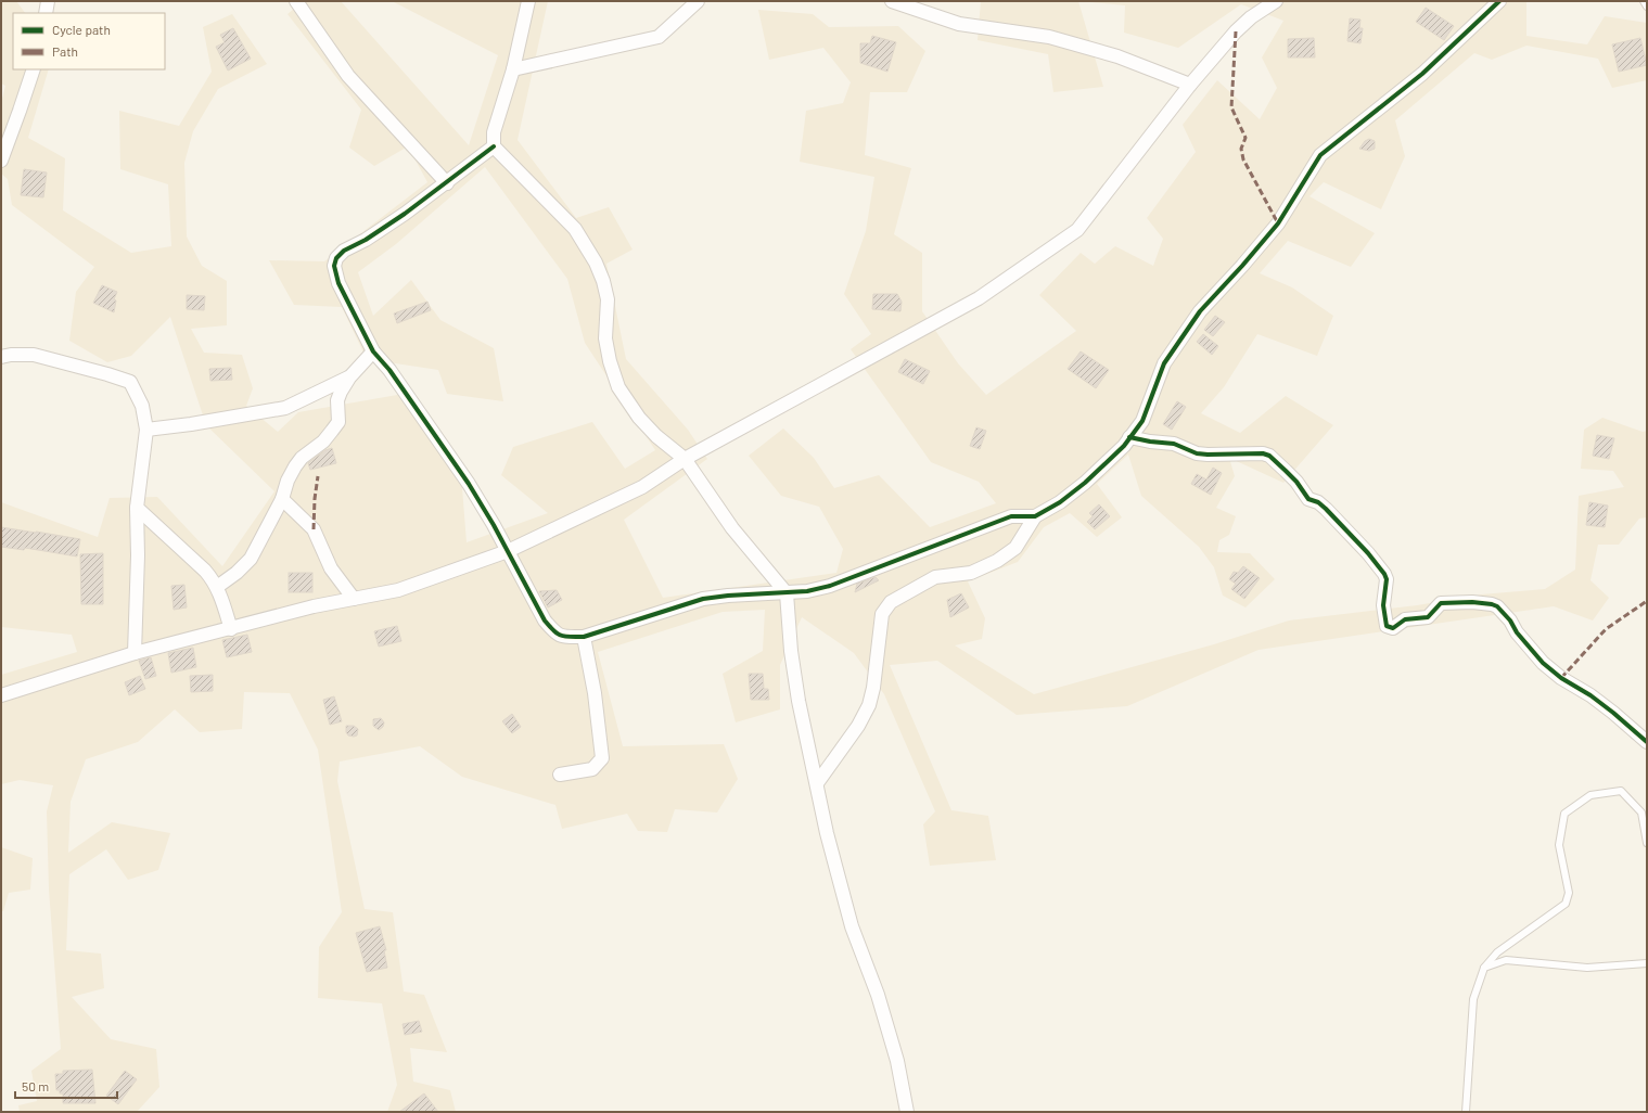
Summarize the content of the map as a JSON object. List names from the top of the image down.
{
  "legend": ["Cycle path", "Path"],
  "scale_bar": "50 m"
}
